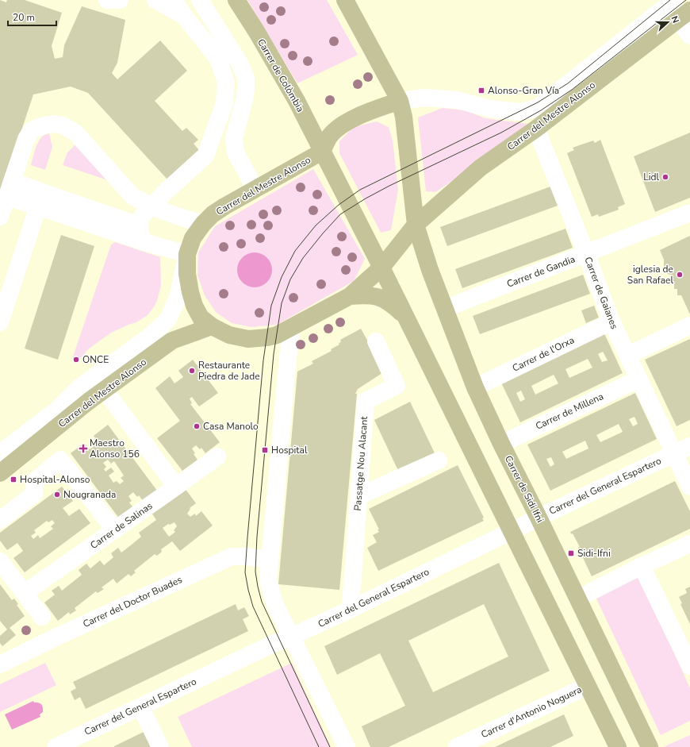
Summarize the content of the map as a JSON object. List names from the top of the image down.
{
  "streets": {
    "main road": ["Carrer de Colòmbia", "Carrer del Mestre Alonso", "Carrer de Sidi Ifni"],
    "street": [
      "Carrer de Gandia",
      "Carrer de Gaianes",
      "Carrer de l'Orxa",
      "Carrer de Millena",
      "Passatge Nou Alacant",
      "Carrer del General Espartero",
      "Carrer de Salinas",
      "Carrer del Doctor Buades",
      "Carrer d'Antonio Noguera"
    ]
  },
  "crossings": [
    ["Carrer de Colòmbia", "Carrer del Mestre Alonso"],
    ["Carrer del Mestre Alonso", "Carrer de Gaianes"],
    ["Carrer del Mestre Alonso", "Carrer de Sidi Ifni"],
    ["Carrer de Gandia", "Carrer de Gaianes"],
    ["Carrer de Gandia", "Carrer de Sidi Ifni"],
    ["Carrer de Gaianes", "Carrer de l'Orxa"],
    ["Carrer de Gaianes", "Carrer de Millena"],
    ["Carrer de Gaianes", "Carrer del General Espartero"],
    ["Carrer de l'Orxa", "Carrer de Sidi Ifni"],
    ["Carrer de Millena", "Carrer de Sidi Ifni"],
    ["Passatge Nou Alacant", "Carrer del General Espartero"],
    ["Carrer del General Espartero", "Carrer de Sidi Ifni"]
  ],
  "places": {
    "transit": [
      "Alonso-Gran Vía",
      "Hospital",
      "Hospital-Alonso",
      "Sidi-Ifni"
    ],
    "other": [
      "Lidl",
      "iglesia de San Rafael",
      "ONCE",
      "Restaurante Piedra de Jade",
      "Casa Manolo",
      "Nougranada"
    ],
    "health": ["Maestro Alonso 156"]
  },
  "scale_bar": "20 m",
  "north": "right"
}
